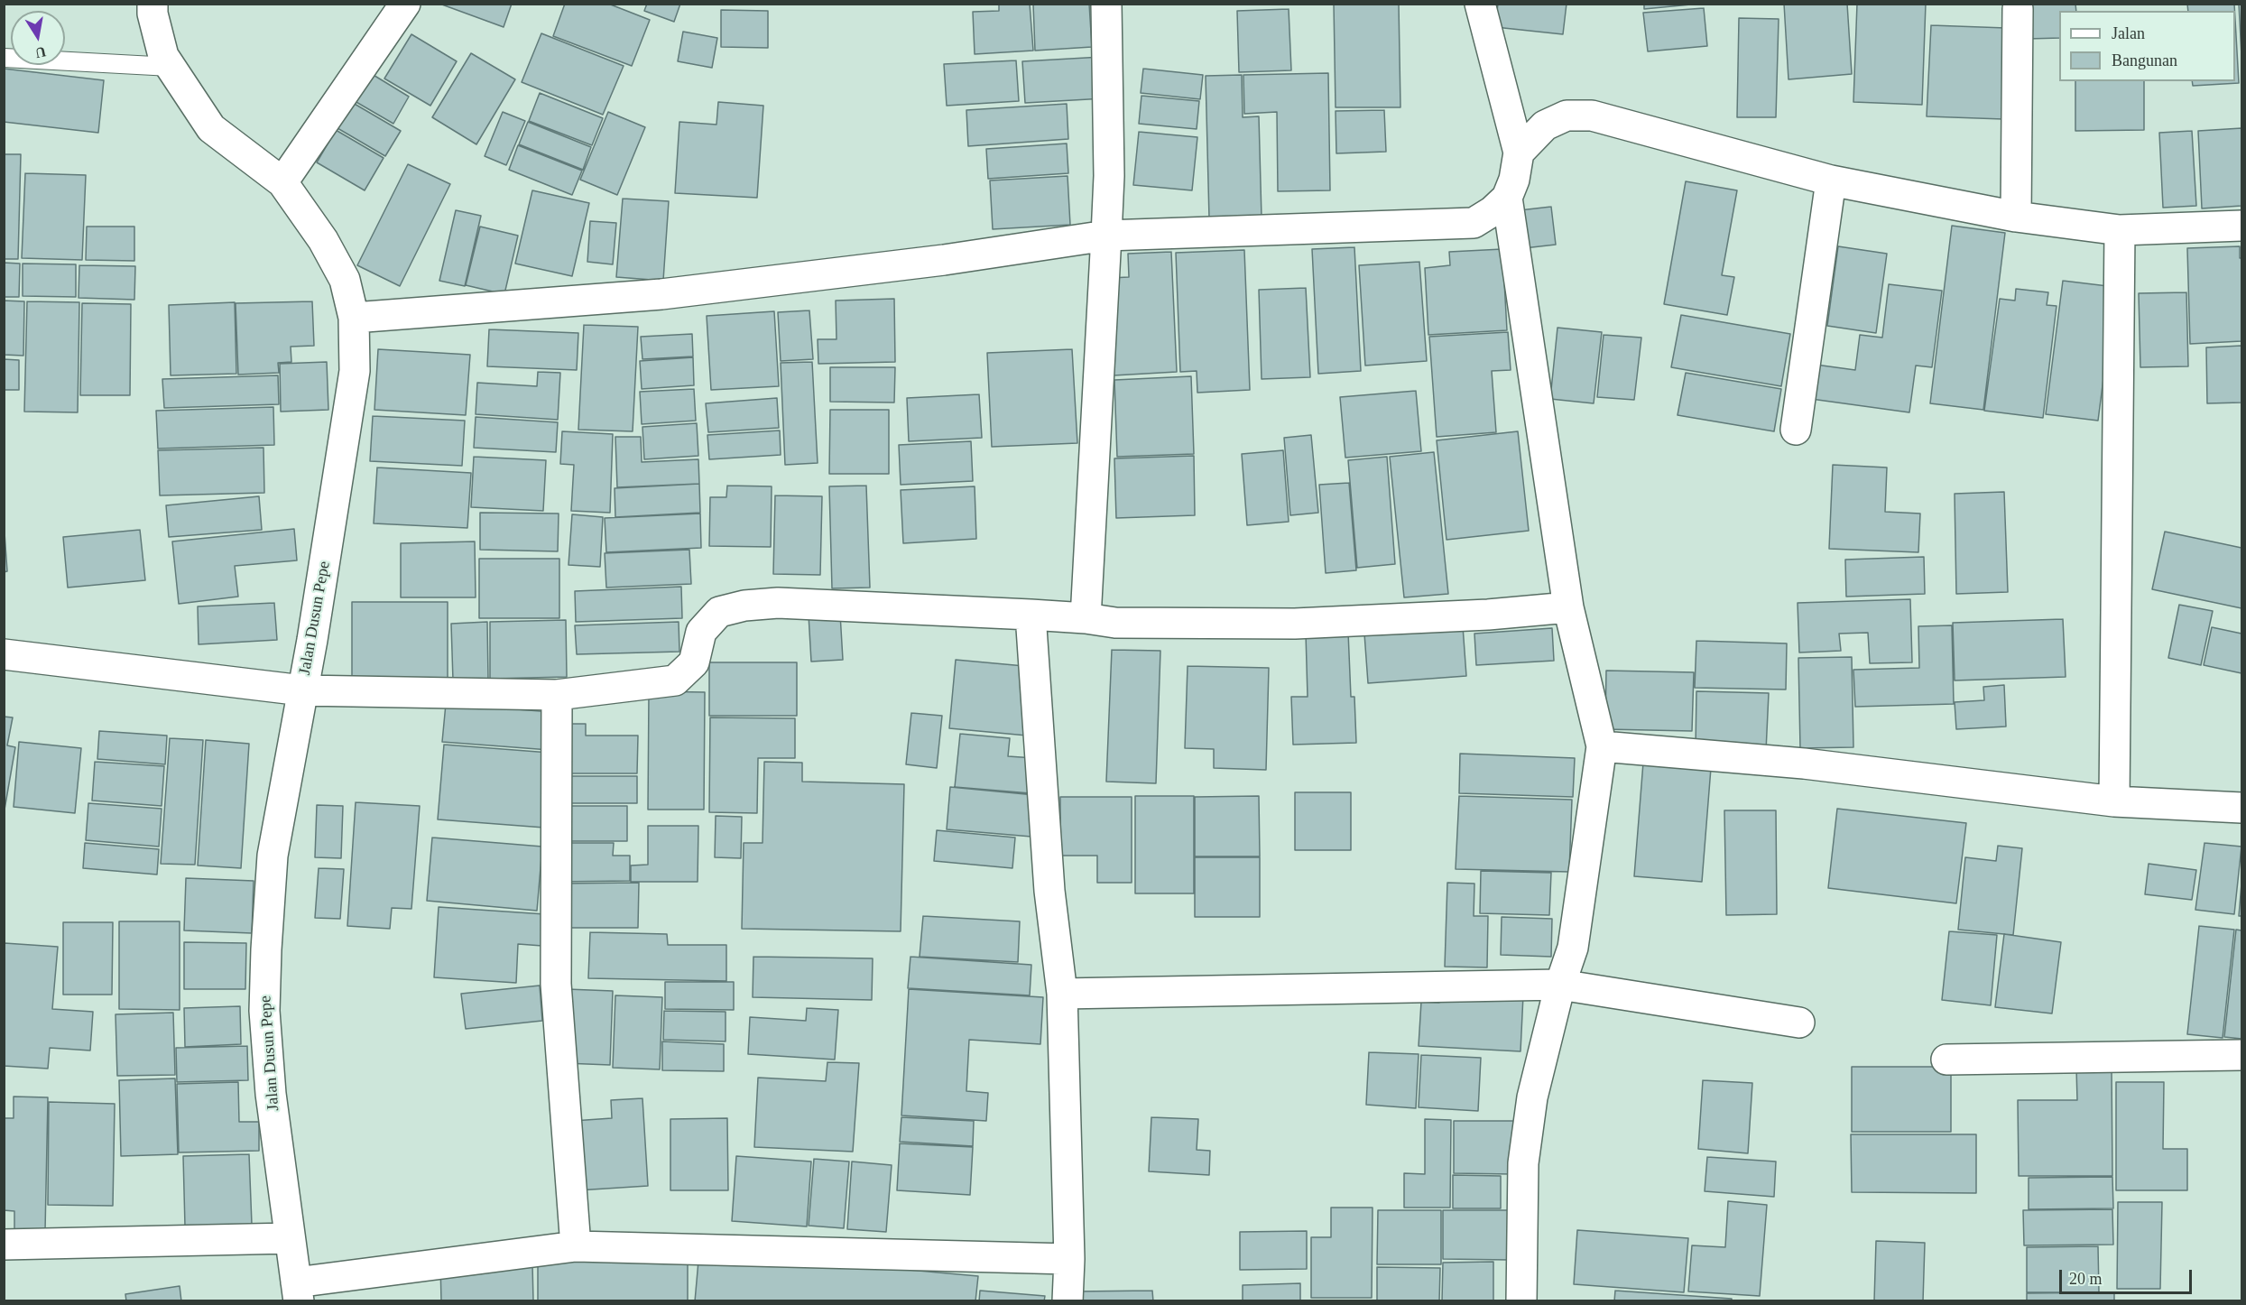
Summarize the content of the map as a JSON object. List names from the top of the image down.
{
  "streets": {
    "street": ["Jalan Dusun Pepe"]
  },
  "legend": ["Jalan", "Bangunan"],
  "scale_bar": "20 m",
  "north": "bottom"
}
